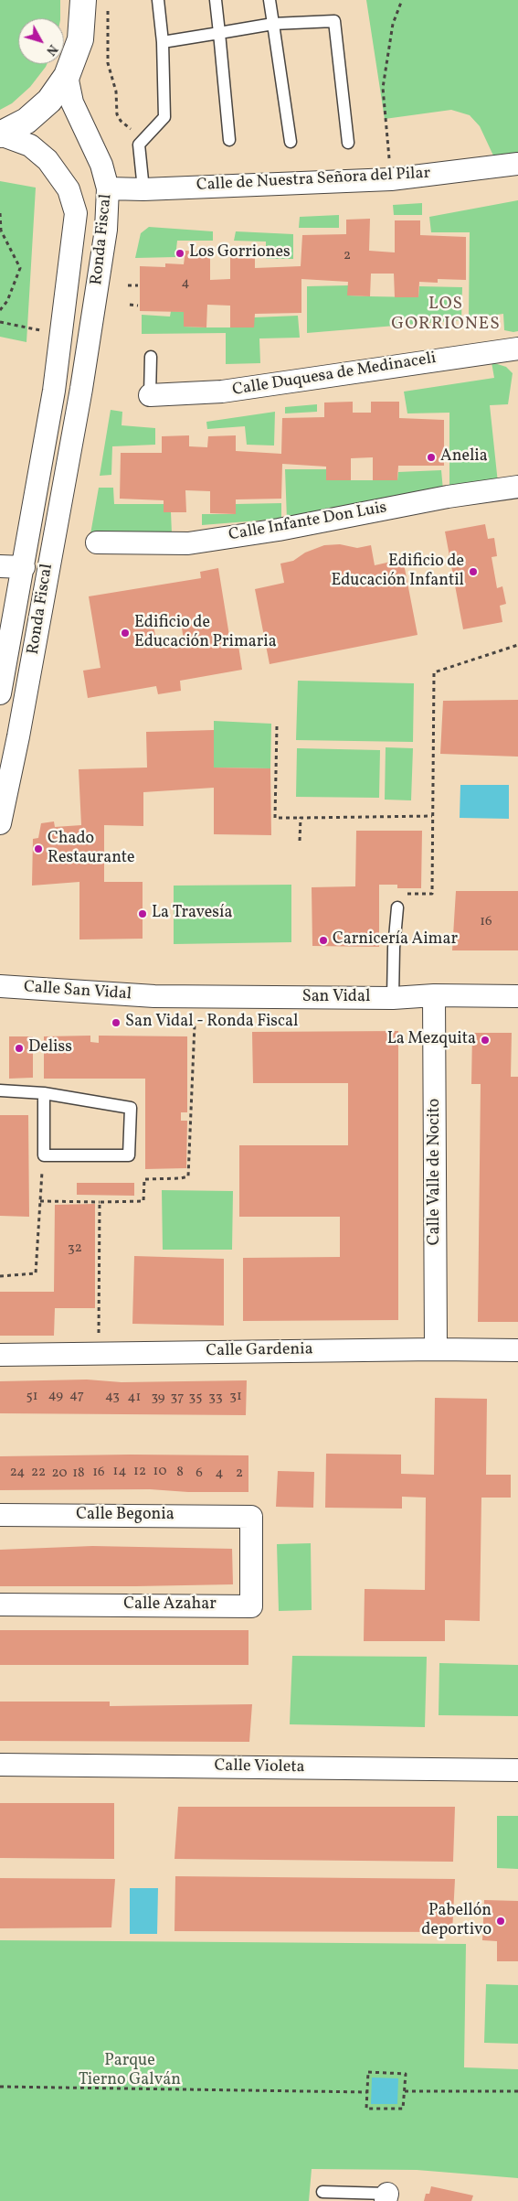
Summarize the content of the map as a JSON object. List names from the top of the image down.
{
  "streets": {
    "street": [
      "Calle de Nuestra Señora del Pilar",
      "Ronda Fiscal",
      "Calle Duquesa de Medinaceli",
      "Calle Infante Don Luis",
      "Calle San Vidal",
      "San Vidal",
      "Calle Valle de Nocito",
      "Calle Gardenia",
      "Calle Begonia",
      "Calle Azahar",
      "Calle Violeta"
    ]
  },
  "crossings": [
    ["Calle de Nuestra Señora del Pilar", "Ronda Fiscal"],
    ["Calle San Vidal", "San Vidal"],
    ["San Vidal", "Calle Valle de Nocito"],
    ["Calle Valle de Nocito", "Calle Gardenia"],
    ["Calle Begonia", "Calle Azahar"]
  ],
  "districts": ["LOS GORRIONES"],
  "parks": ["Parque Tierno Galván"],
  "places": [
    "Los Gorriones",
    "Anelia",
    "Edificio de Educación Infantil",
    "Edificio de Educación Primaria",
    "Chado Restaurante",
    "La Travesía",
    "Carnicería Aimar",
    "San Vidal - Ronda Fiscal",
    "La Mezquita",
    "Deliss",
    "Pabellón deportivo"
  ],
  "house_numbers": [
    "2",
    "4",
    "16",
    "32",
    "49",
    "47",
    "51",
    "43",
    "31",
    "41",
    "39",
    "37",
    "35",
    "33",
    "14",
    "12",
    "10",
    "24",
    "22",
    "16",
    "8",
    "20",
    "18",
    "6",
    "4",
    "2"
  ],
  "north": "bottom right"
}
